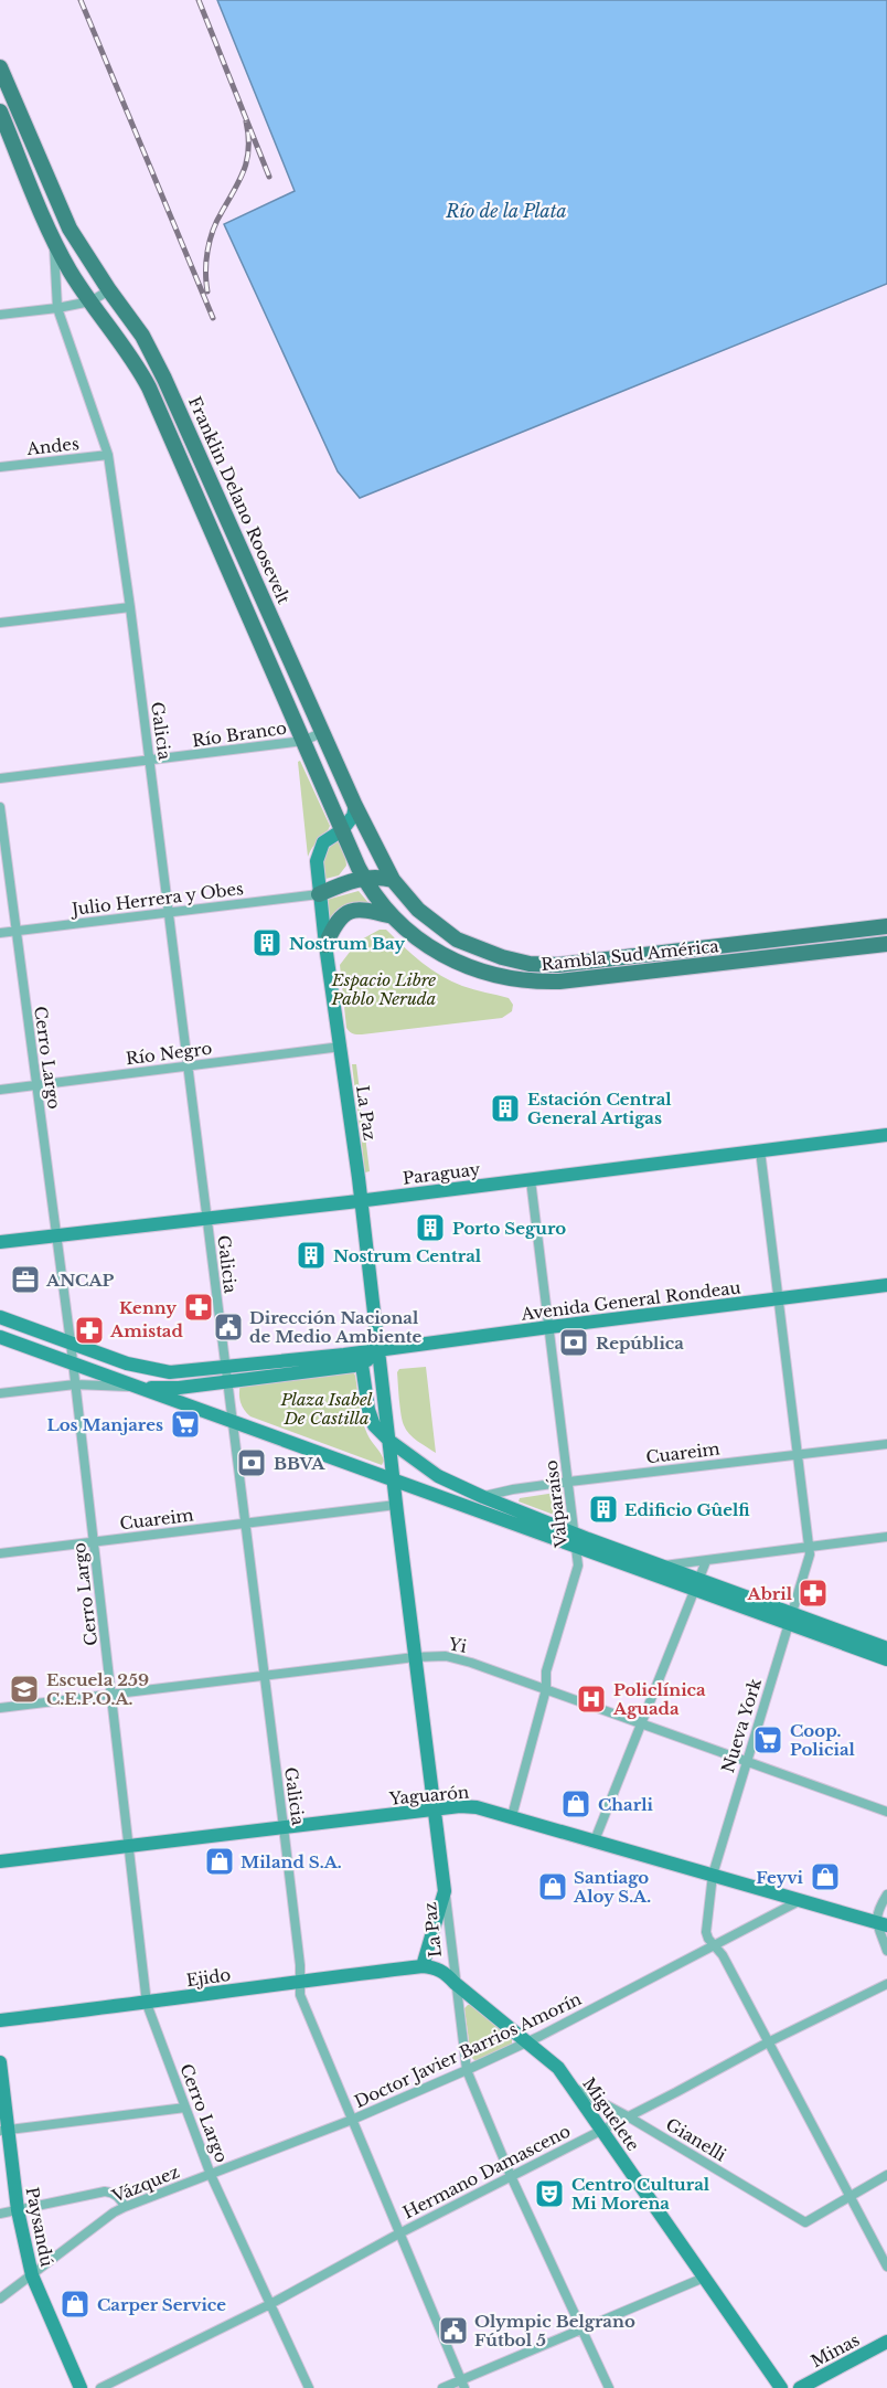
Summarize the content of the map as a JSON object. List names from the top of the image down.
{
  "streets": {
    "main road": ["Franklin Delano Roosevelt", "Rambla Sud América"],
    "street": [
      "Andes",
      "Galicia",
      "Río Branco",
      "Julio Herrera y Obes",
      "Río Negro",
      "Cerro Largo",
      "La Paz",
      "Paraguay",
      "Avenida General Rondeau",
      "Cuareim",
      "Valparaíso",
      "Yi",
      "Nueva York",
      "Yaguarón",
      "Ejido",
      "Doctor Javier Barrios Amorín",
      "Miguelete",
      "Gianelli",
      "Hermano Damasceno",
      "Vázquez",
      "Paysandú",
      "Minas"
    ]
  },
  "crossings": [
    ["Andes", "Galicia"],
    ["Franklin Delano Roosevelt", "Río Branco"],
    ["Franklin Delano Roosevelt", "Rambla Sud América"],
    ["Galicia", "Río Branco"],
    ["Galicia", "Julio Herrera y Obes"],
    ["Galicia", "Río Negro"],
    ["Galicia", "Paraguay"],
    ["Galicia", "Avenida General Rondeau"],
    ["Galicia", "Cuareim"],
    ["Galicia", "Yi"],
    ["Galicia", "Yaguarón"],
    ["Galicia", "Ejido"],
    ["Galicia", "Doctor Javier Barrios Amorín"],
    ["Galicia", "Hermano Damasceno"],
    ["Río Branco", "Rambla Sud América"],
    ["Julio Herrera y Obes", "Cerro Largo"],
    ["Julio Herrera y Obes", "La Paz"],
    ["Rambla Sud América", "La Paz"],
    ["Río Negro", "Cerro Largo"],
    ["Río Negro", "La Paz"],
    ["Cerro Largo", "Paraguay"],
    ["Cerro Largo", "Avenida General Rondeau"],
    ["Cerro Largo", "Cuareim"],
    ["Cerro Largo", "Yi"],
    ["Cerro Largo", "Yaguarón"],
    ["Cerro Largo", "Ejido"],
    ["Cerro Largo", "Doctor Javier Barrios Amorín"],
    ["Cerro Largo", "Hermano Damasceno"],
    ["Cerro Largo", "Vázquez"],
    ["La Paz", "Paraguay"],
    ["La Paz", "Avenida General Rondeau"],
    ["La Paz", "Cuareim"],
    ["La Paz", "Yi"],
    ["La Paz", "Yaguarón"],
    ["La Paz", "Doctor Javier Barrios Amorín"],
    ["La Paz", "Miguelete"],
    ["La Paz", "Hermano Damasceno"],
    ["Paraguay", "Valparaíso"],
    ["Paraguay", "Nueva York"],
    ["Avenida General Rondeau", "Valparaíso"],
    ["Avenida General Rondeau", "Nueva York"],
    ["Cuareim", "Valparaíso"],
    ["Cuareim", "Nueva York"],
    ["Valparaíso", "Yi"],
    ["Valparaíso", "Yaguarón"],
    ["Yi", "Nueva York"],
    ["Nueva York", "Yaguarón"],
    ["Nueva York", "Doctor Javier Barrios Amorín"],
    ["Nueva York", "Gianelli"],
    ["Nueva York", "Hermano Damasceno"],
    ["Yaguarón", "Doctor Javier Barrios Amorín"],
    ["Doctor Javier Barrios Amorín", "Miguelete"],
    ["Doctor Javier Barrios Amorín", "Vázquez"],
    ["Miguelete", "Gianelli"],
    ["Miguelete", "Hermano Damasceno"],
    ["Gianelli", "Hermano Damasceno"],
    ["Vázquez", "Paysandú"]
  ],
  "water": ["Río de la Plata"],
  "parks": ["Espacio Libre Pablo Neruda", "Plaza Isabel De Castilla"],
  "places": {
    "building": [
      "Nostrum Bay",
      "Estación Central General Artigas",
      "Porto Seguro",
      "Nostrum Central",
      "Edificio Gûelfi"
    ],
    "office": ["ANCAP"],
    "pharmacy": ["Kenny", "Amistad", "Abril"],
    "public building": ["Dirección Nacional de Medio Ambiente", "Olympic Belgrano Fútbol 5"],
    "bank": ["República", "BBVA"],
    "supermarket": ["Los Manjares", "Coop. Policial"],
    "school or university": ["Escuela 259 C.E.P.O.A."],
    "hospital": ["Policlínica Aguada"],
    "shop": [
      "Charli",
      "Miland S.A.",
      "Feyvi",
      "Santiago Aloy S.A.",
      "Carper Service"
    ],
    "theatre": ["Centro Cultural Mi Morena"]
  }
}
